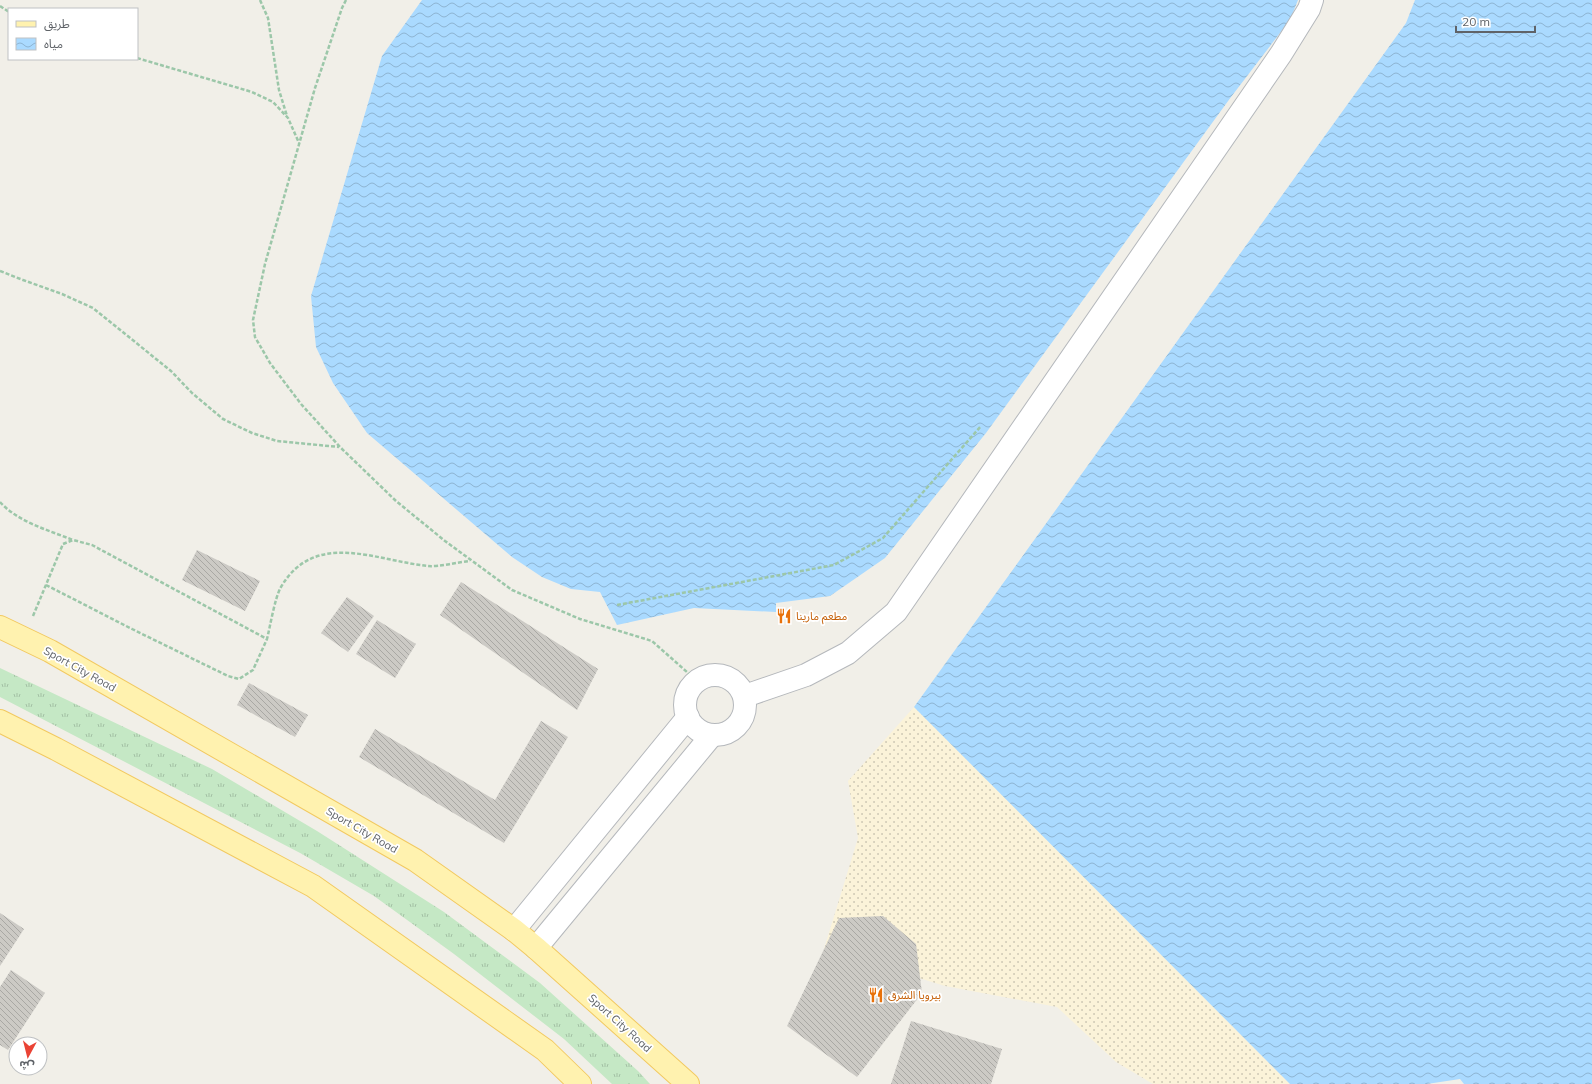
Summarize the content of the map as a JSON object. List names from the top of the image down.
{
  "streets": {
    "main road": ["Sport City Road"]
  },
  "places": {
    "restaurant": ["مطعم مارينا", "بيرويا الشرق"]
  },
  "legend": ["طريق", "مياه"],
  "scale_bar": "20 m",
  "north": "bottom"
}
